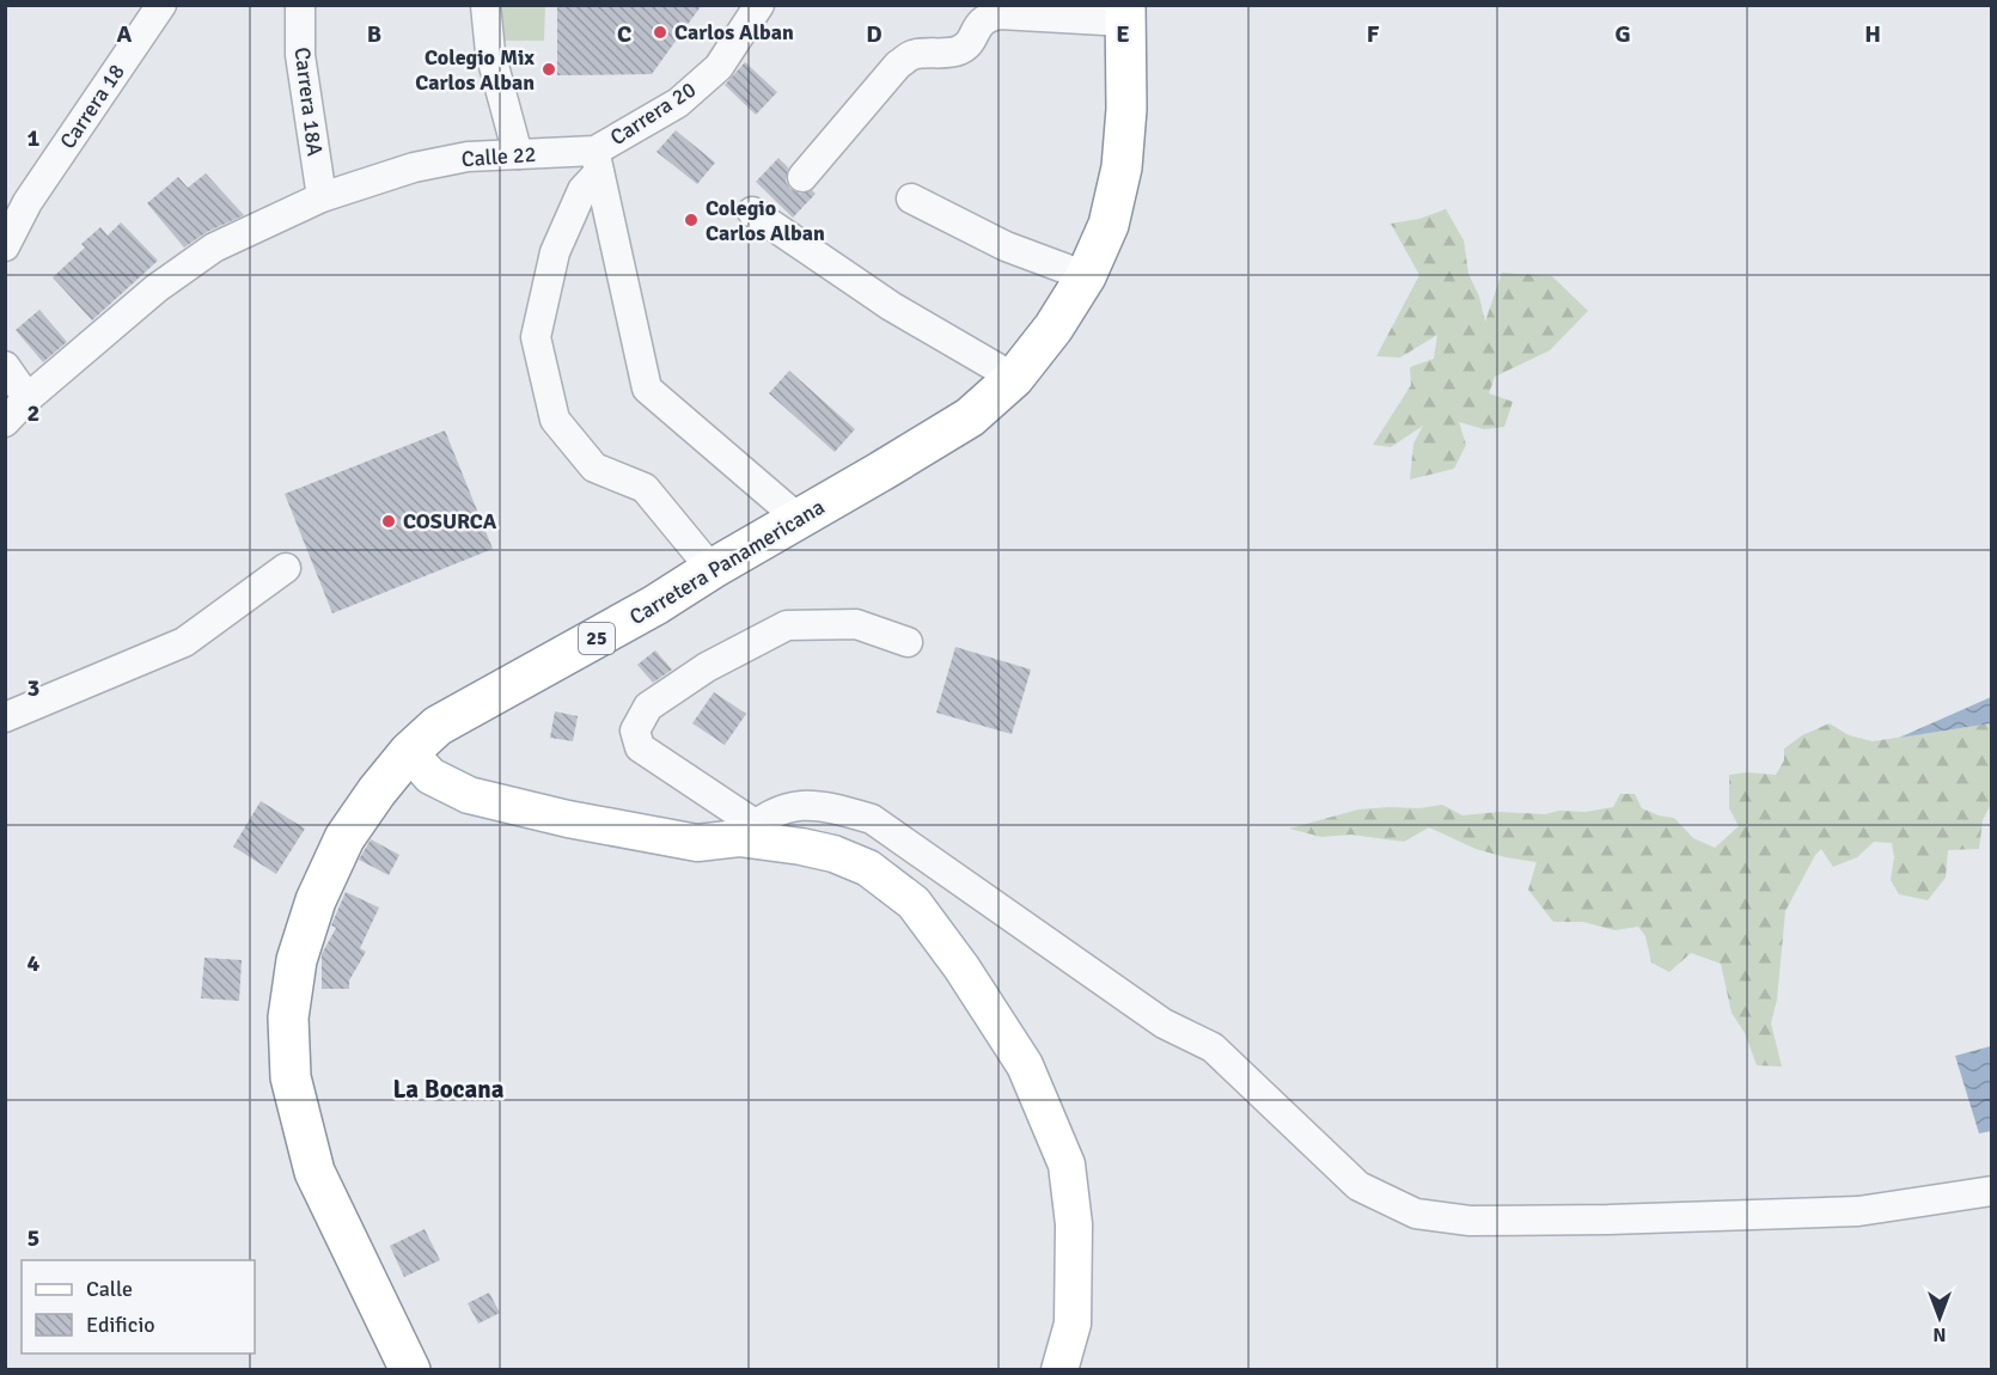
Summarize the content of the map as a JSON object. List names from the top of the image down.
{
  "streets": {
    "highway": ["Carretera Panamericana", "25"],
    "street": [
      "Carrera 18A",
      "Carrera 18",
      "Carrera 20",
      "Calle 22"
    ]
  },
  "crossings": [
    ["Carrera 18A", "Calle 22"],
    ["Carrera 20", "Calle 22"]
  ],
  "districts": ["La Bocana"],
  "places": [
    "Carlos Alban",
    "Colegio Mix Carlos Alban",
    "Colegio Carlos Alban",
    "COSURCA"
  ],
  "legend": ["Calle", "Edificio"],
  "north": "bottom",
  "grid": {
    "columns": [
      "A",
      "B",
      "C",
      "D",
      "E",
      "F",
      "G",
      "H"
    ],
    "rows": [
      "1",
      "2",
      "3",
      "4",
      "5"
    ]
  }
}
